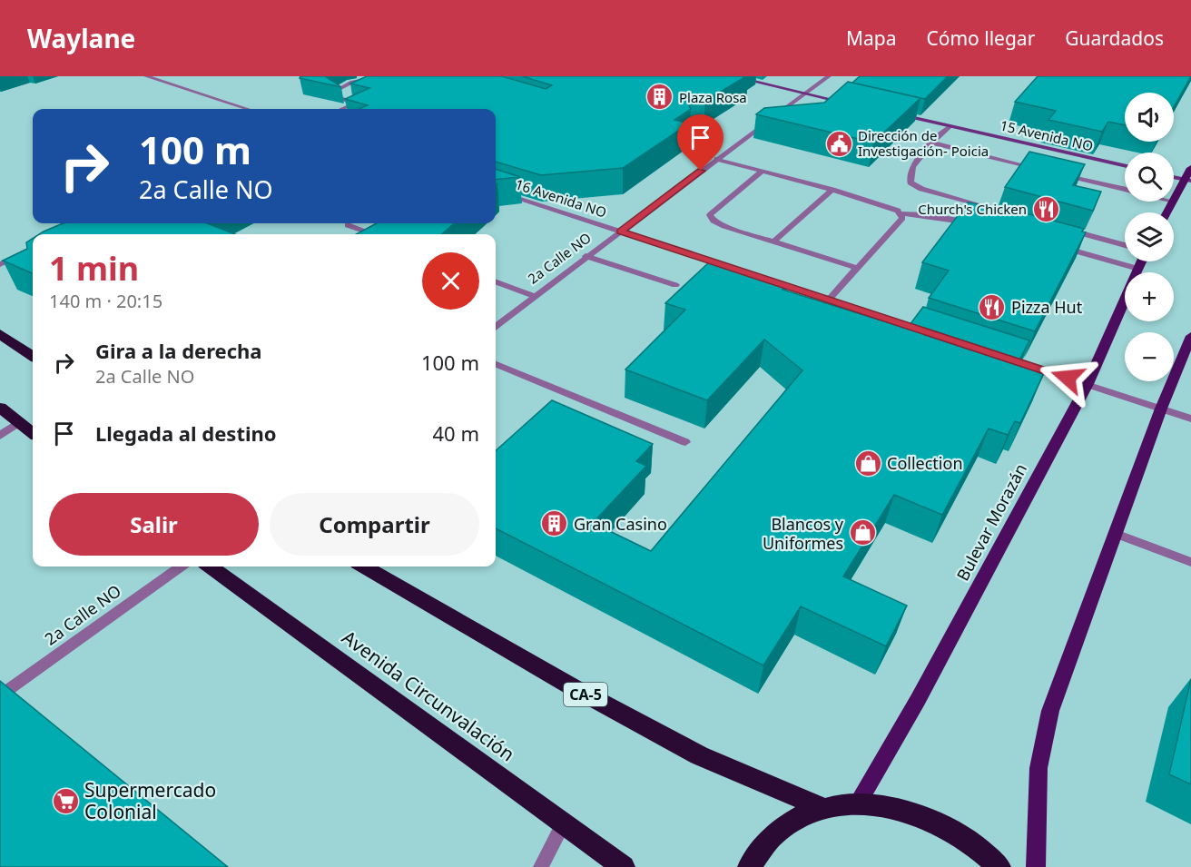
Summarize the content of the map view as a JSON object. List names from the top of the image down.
{
  "streets": {
    "highway": ["CA-5", "Avenida Circunvalación"],
    "main road": ["Bulevar Morazán"],
    "street": ["15 Avenida NO", "16 Avenida NO", "2a Calle NO"]
  },
  "crossings": [
    ["16 Avenida NO", "2a Calle NO"]
  ],
  "places": {
    "building": ["Plaza Rosa", "Gran Casino"],
    "public building": ["Dirección de Investigación- Poicia"],
    "restaurant": ["Church's Chicken", "Pizza Hut"],
    "shop": ["Collection", "Blancos y Uniformes"],
    "supermarket": ["Supermercado Colonial"]
  },
  "page": {
    "header": "Waylane",
    "nav": ["Mapa", "Cómo llegar", "Guardados"],
    "map_buttons": ["+", "−"],
    "turn": ["100 m", "2a Calle NO"],
    "heading": ["1 min", "140 m · 20:15"],
    "list": [
      {
        "name": "Gira a la derecha",
        "note": "2a Calle NO",
        "value": "100 m"
      },
      {
        "name": "Llegada al destino",
        "value": "40 m"
      }
    ],
    "buttons": ["Salir", "Compartir"]
  }
}
